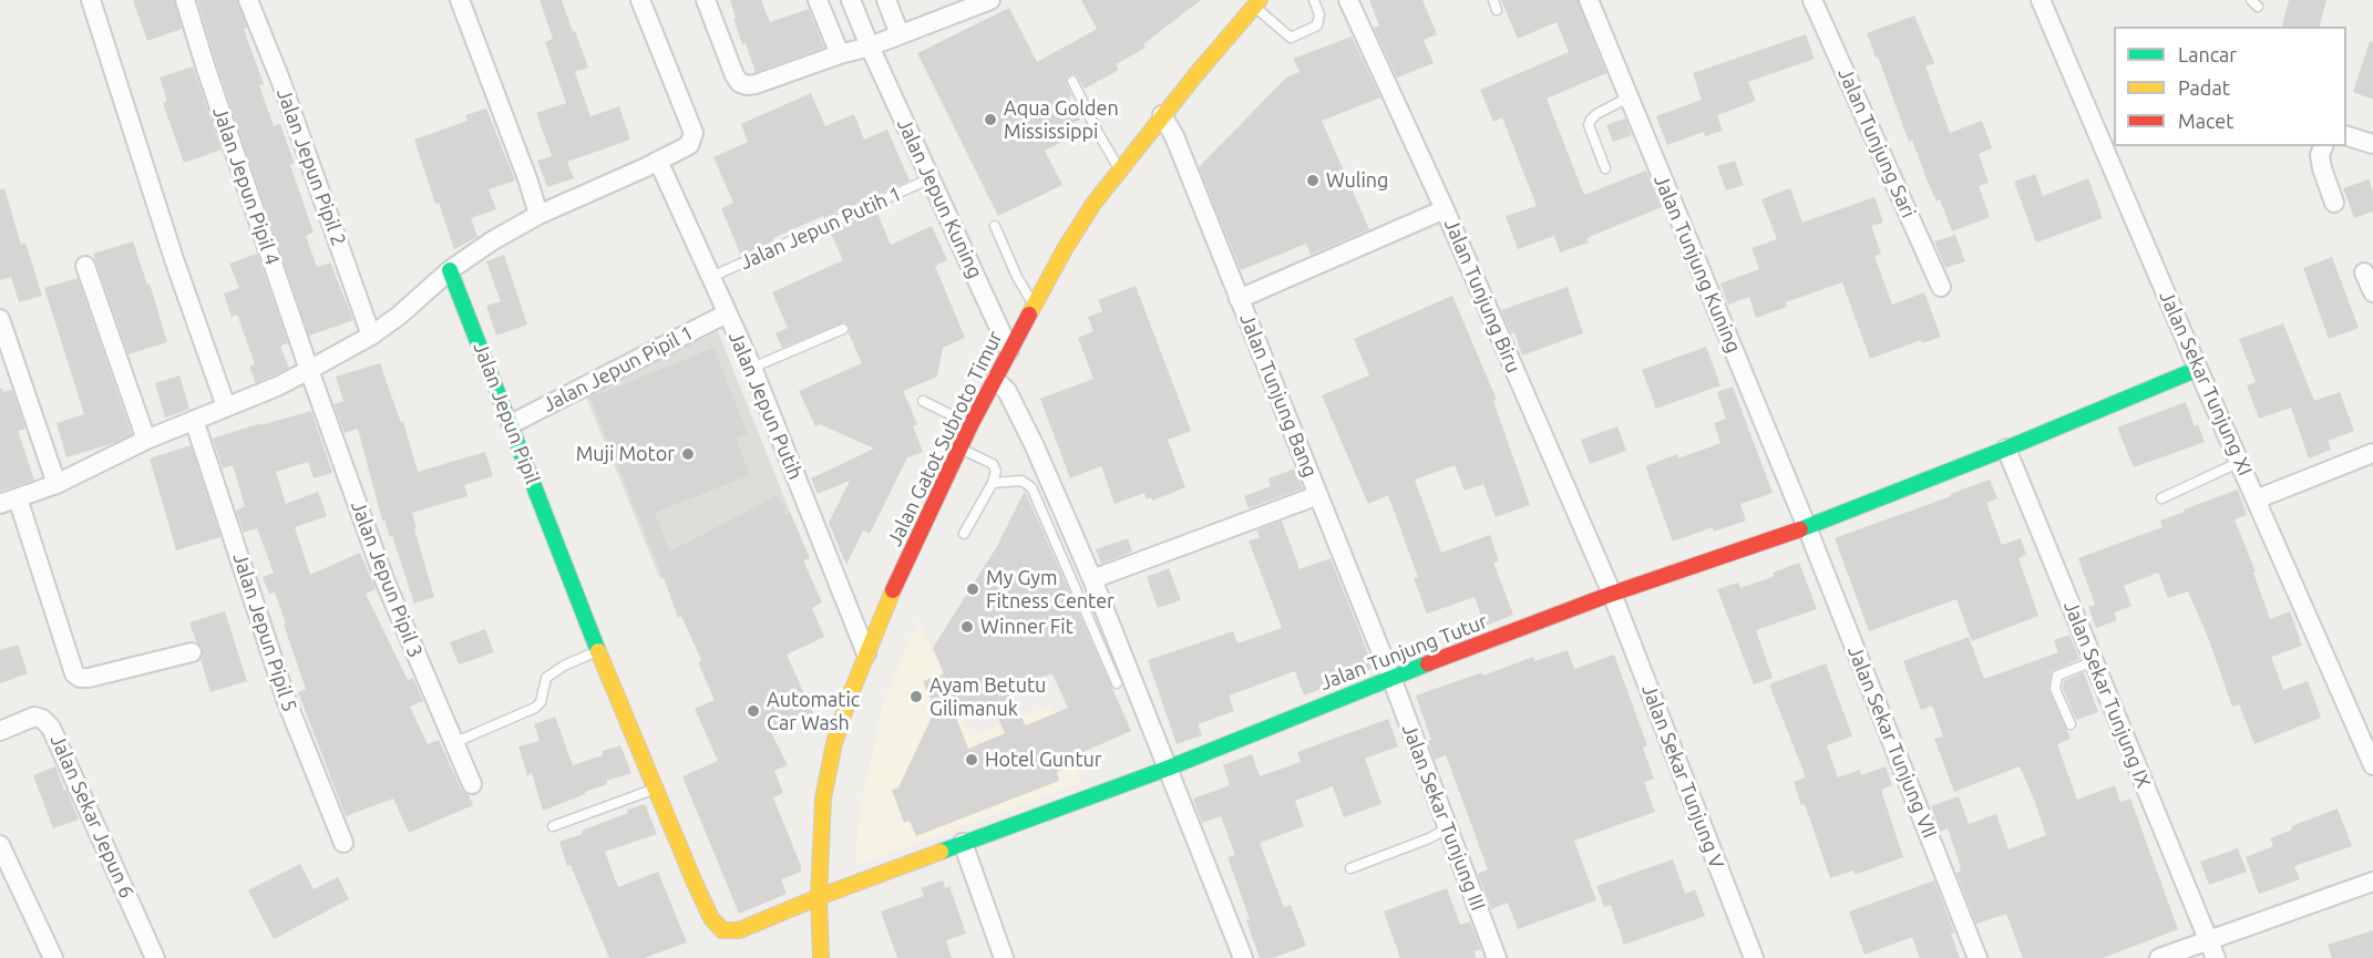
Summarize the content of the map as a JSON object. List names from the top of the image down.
{
  "streets": {
    "main road": ["Jalan Jepun Pipil", "Jalan Gatot Subroto Timur", "Jalan Tunjung Tutur"],
    "street": [
      "Jalan Tunjung Sari",
      "Jalan Jepun Pipil 2",
      "Jalan Jepun Pipil 4",
      "Jalan Jepun Kuning",
      "Jalan Tunjung Kuning",
      "Jalan Tunjung Biru",
      "Jalan Jepun Pipil 1",
      "Jalan Sekar Tunjung XI",
      "Jalan Tunjung Bang",
      "Jalan Jepun Putih",
      "Jalan Jepun Pipil 3",
      "Jalan Jepun Pipil 5",
      "Jalan Sekar Tunjung IX",
      "Jalan Sekar Tunjung VII",
      "Jalan Sekar Tunjung V",
      "Jalan Sekar Jepun 6",
      "Jalan Sekar Tunjung III"
    ],
    "lane": ["Jalan Jepun Putih 1"]
  },
  "crossings": [
    ["Jalan Jepun Pipil 4", "Jalan Jepun Pipil 3"],
    ["Jalan Jepun Kuning", "Jalan Jepun Putih 1"],
    ["Jalan Jepun Kuning", "Jalan Gatot Subroto Timur"],
    ["Jalan Jepun Putih 1", "Jalan Jepun Putih"],
    ["Jalan Tunjung Kuning", "Jalan Tunjung Tutur"],
    ["Jalan Tunjung Kuning", "Jalan Sekar Tunjung VII"],
    ["Jalan Tunjung Biru", "Jalan Tunjung Tutur"],
    ["Jalan Tunjung Biru", "Jalan Sekar Tunjung V"],
    ["Jalan Jepun Pipil 1", "Jalan Jepun Putih"],
    ["Jalan Jepun Pipil 1", "Jalan Jepun Pipil"],
    ["Jalan Sekar Tunjung XI", "Jalan Tunjung Tutur"],
    ["Jalan Tunjung Bang", "Jalan Gatot Subroto Timur"],
    ["Jalan Tunjung Bang", "Jalan Tunjung Tutur"],
    ["Jalan Tunjung Bang", "Jalan Sekar Tunjung III"],
    ["Jalan Jepun Putih", "Jalan Gatot Subroto Timur"],
    ["Jalan Jepun Pipil", "Jalan Gatot Subroto Timur"],
    ["Jalan Jepun Pipil", "Jalan Tunjung Tutur"],
    ["Jalan Gatot Subroto Timur", "Jalan Tunjung Tutur"],
    ["Jalan Tunjung Tutur", "Jalan Sekar Tunjung IX"],
    ["Jalan Tunjung Tutur", "Jalan Sekar Tunjung VII"],
    ["Jalan Tunjung Tutur", "Jalan Sekar Tunjung V"],
    ["Jalan Tunjung Tutur", "Jalan Sekar Tunjung III"]
  ],
  "places": [
    "Aqua Golden Mississippi",
    "Wuling",
    "Muji Motor",
    "My Gym Fitness Center",
    "Winner Fit",
    "Ayam Betutu Gilimanuk",
    "Automatic Car Wash",
    "Hotel Guntur"
  ],
  "legend": ["Lancar", "Padat", "Macet"]
}
